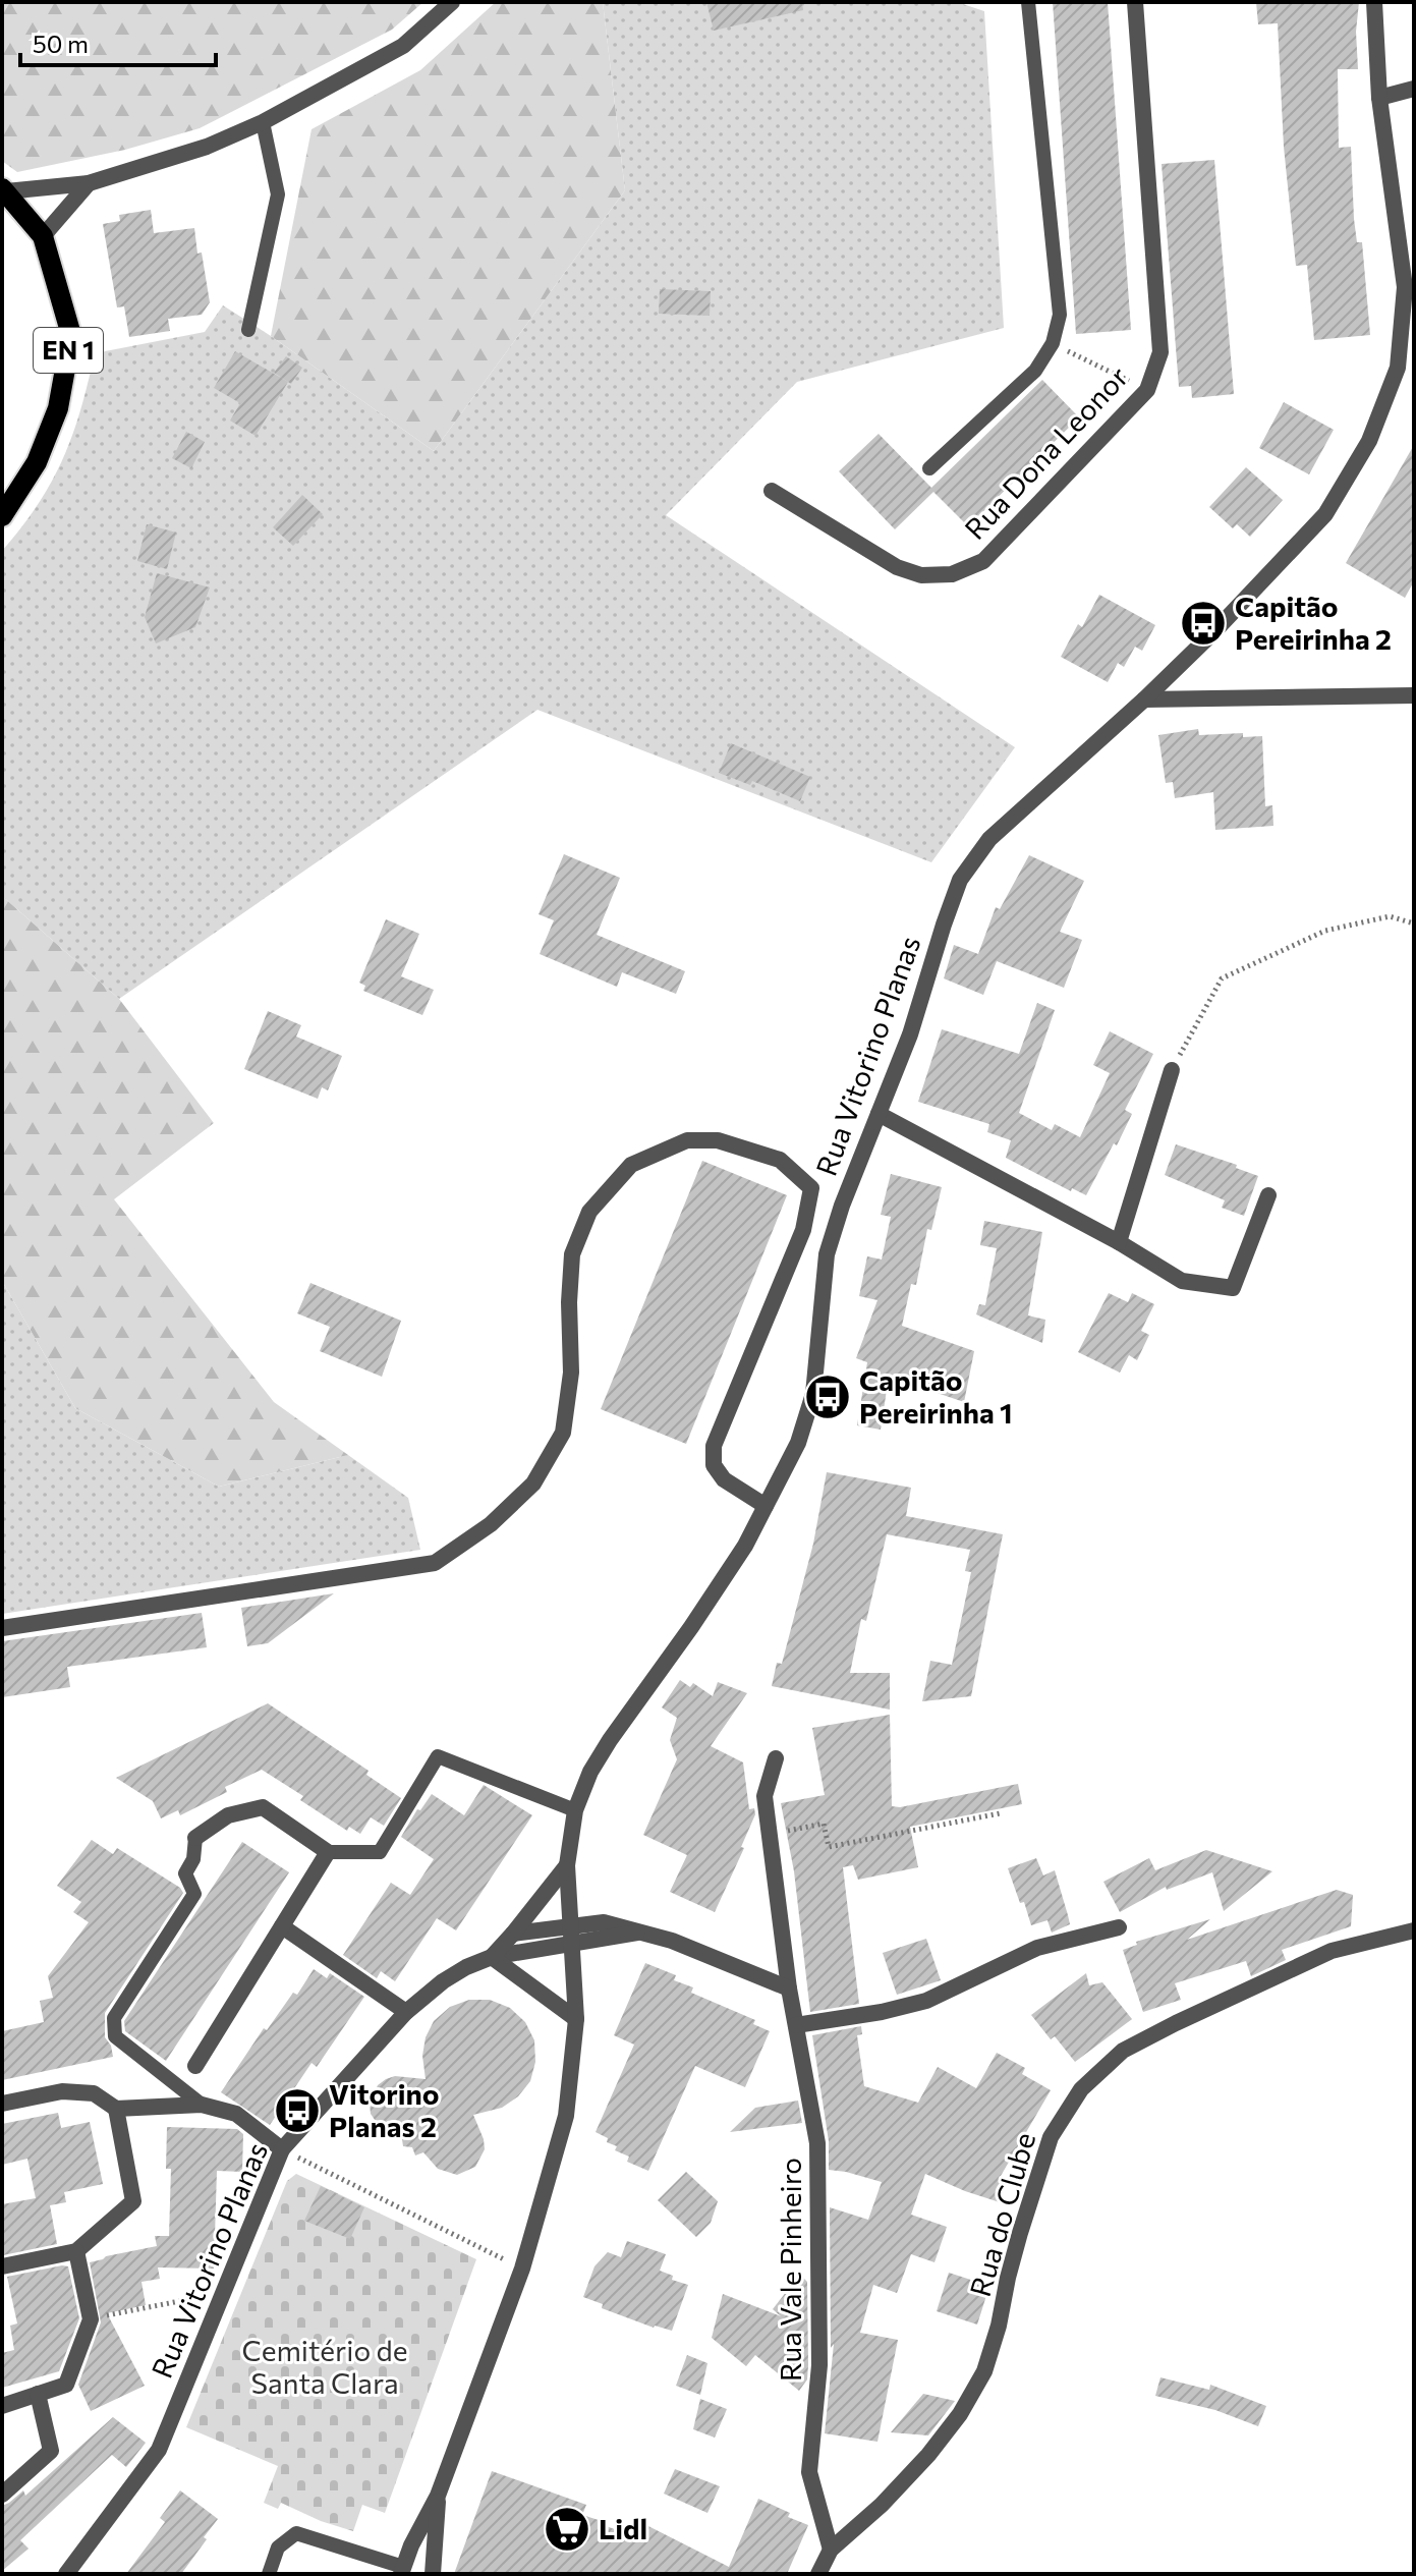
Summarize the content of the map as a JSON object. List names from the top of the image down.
{
  "streets": {
    "main road": ["EN 1"],
    "street": [
      "Rua Dona Leonor",
      "Rua Vitorino Planas",
      "Rua do Clube",
      "Rua Vale Pinheiro"
    ]
  },
  "crossings": [
    ["Rua do Clube", "Rua Vale Pinheiro"]
  ],
  "parks": ["Cemitério de Santa Clara"],
  "places": {
    "bus stop": ["Capitão Pereirinha 2", "Capitão Pereirinha 1", "Vitorino Planas 2"],
    "supermarket": ["Lidl"]
  },
  "scale_bar": "50 m"
}
